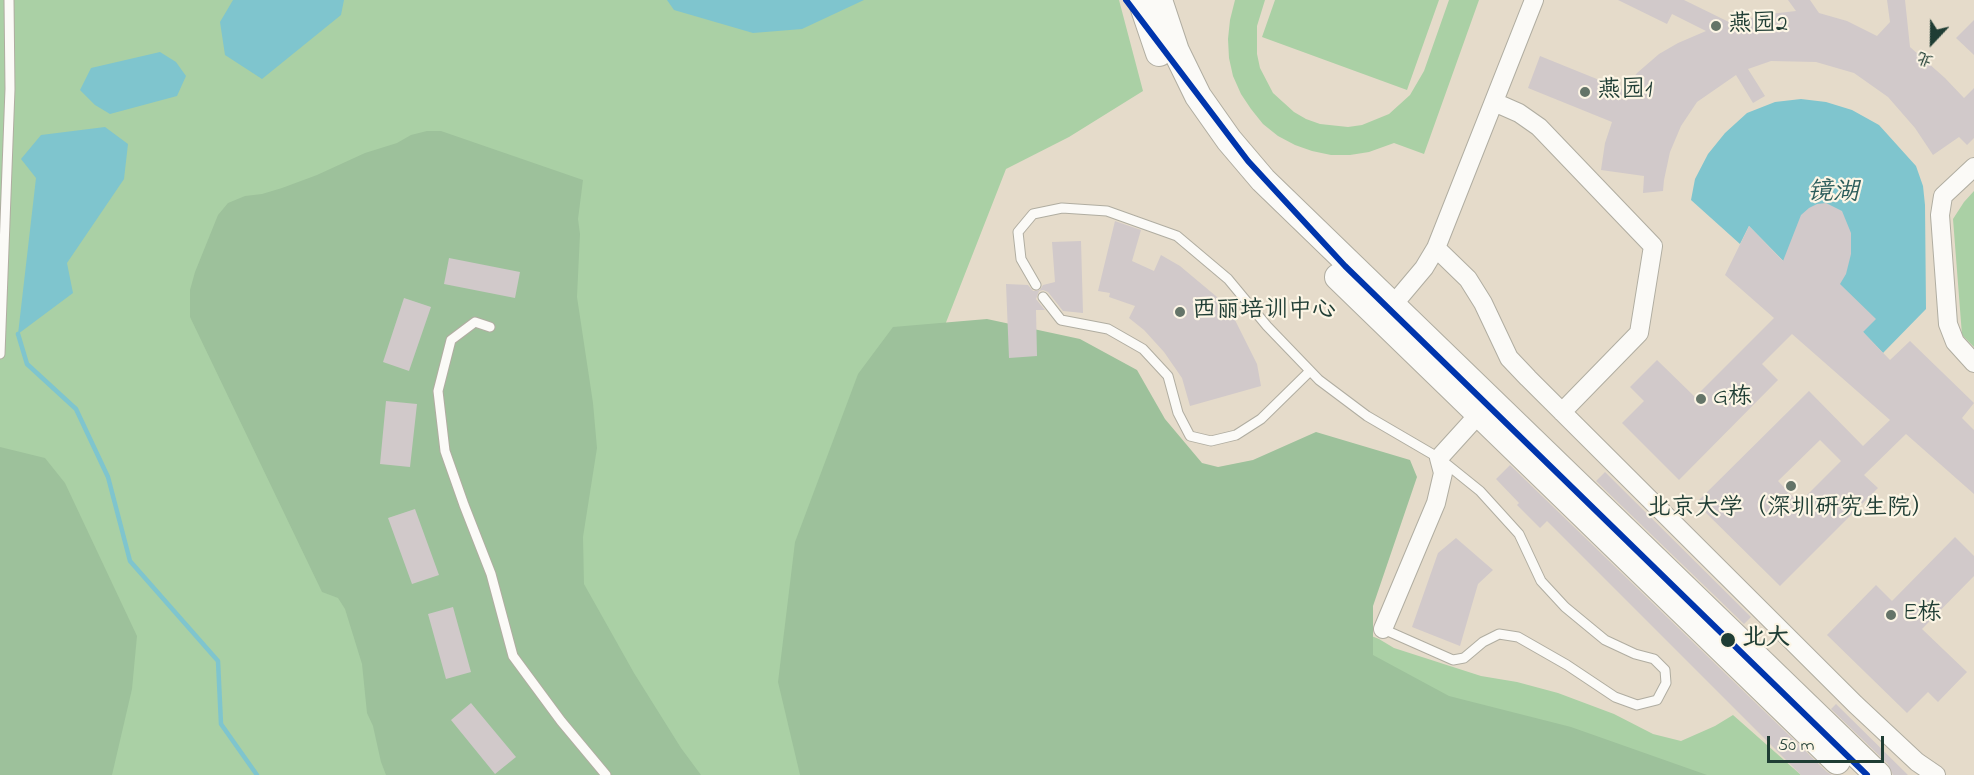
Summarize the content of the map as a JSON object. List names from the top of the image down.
{
  "water": ["镜湖"],
  "places": [
    "燕园2",
    "燕园1",
    "西丽培训中心",
    "G栋",
    "北京大学（深圳研究生院）",
    "E栋",
    "北大"
  ],
  "scale_bar": "50 m",
  "north": "bottom"
}
